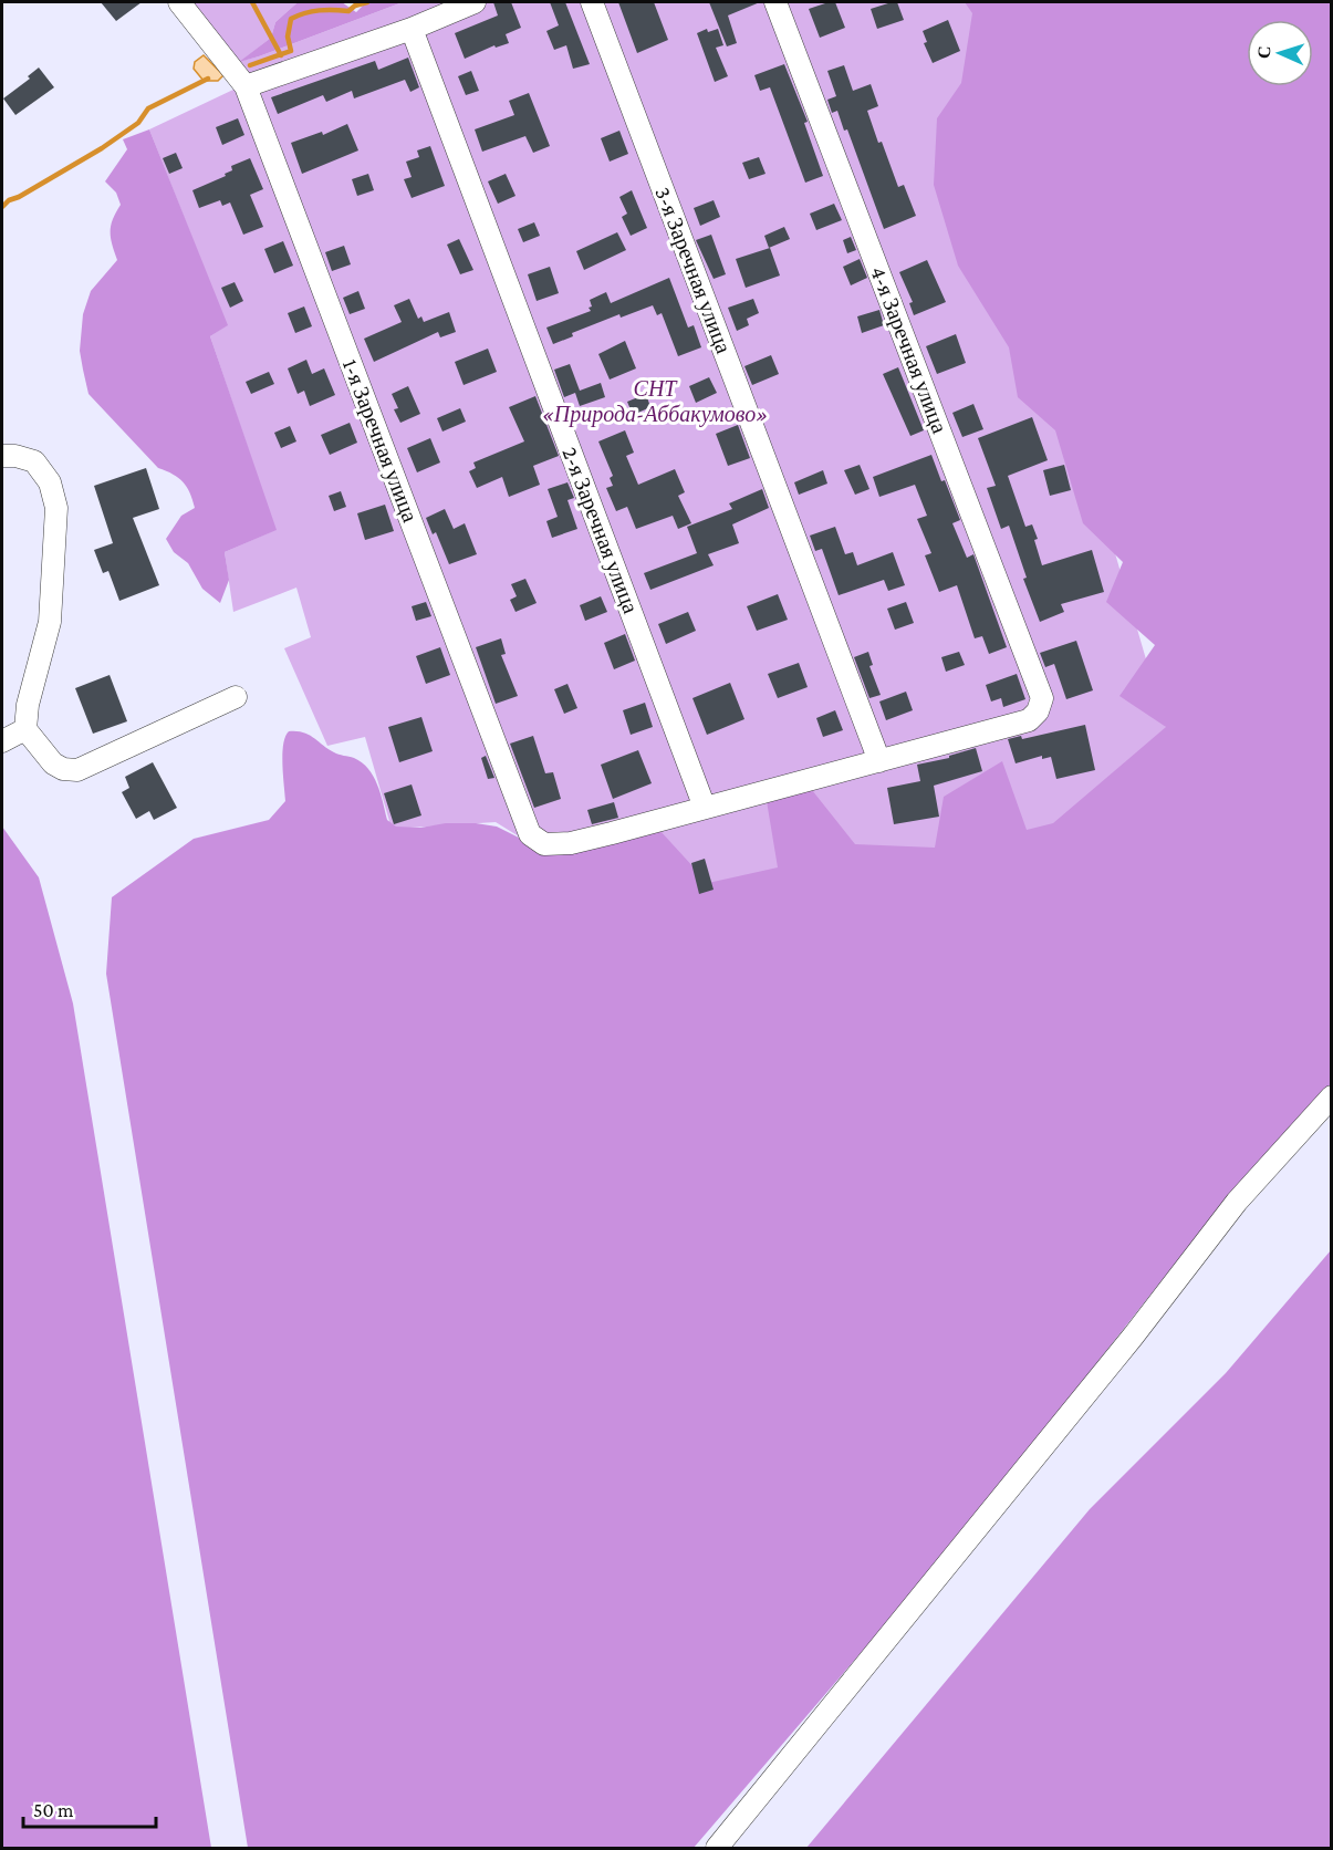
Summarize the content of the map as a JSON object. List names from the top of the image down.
{
  "streets": {
    "street": [
      "3-я Заречная улица",
      "4-я Заречная улица",
      "1-я Заречная улица",
      "2-я Заречная улица"
    ]
  },
  "crossings": [
    ["3-я Заречная улица", "1-я Заречная улица"],
    ["4-я Заречная улица", "1-я Заречная улица"],
    ["1-я Заречная улица", "2-я Заречная улица"]
  ],
  "parks": ["СНТ «Природа-Аббакумово»"],
  "scale_bar": "50 m",
  "north": "left"
}
